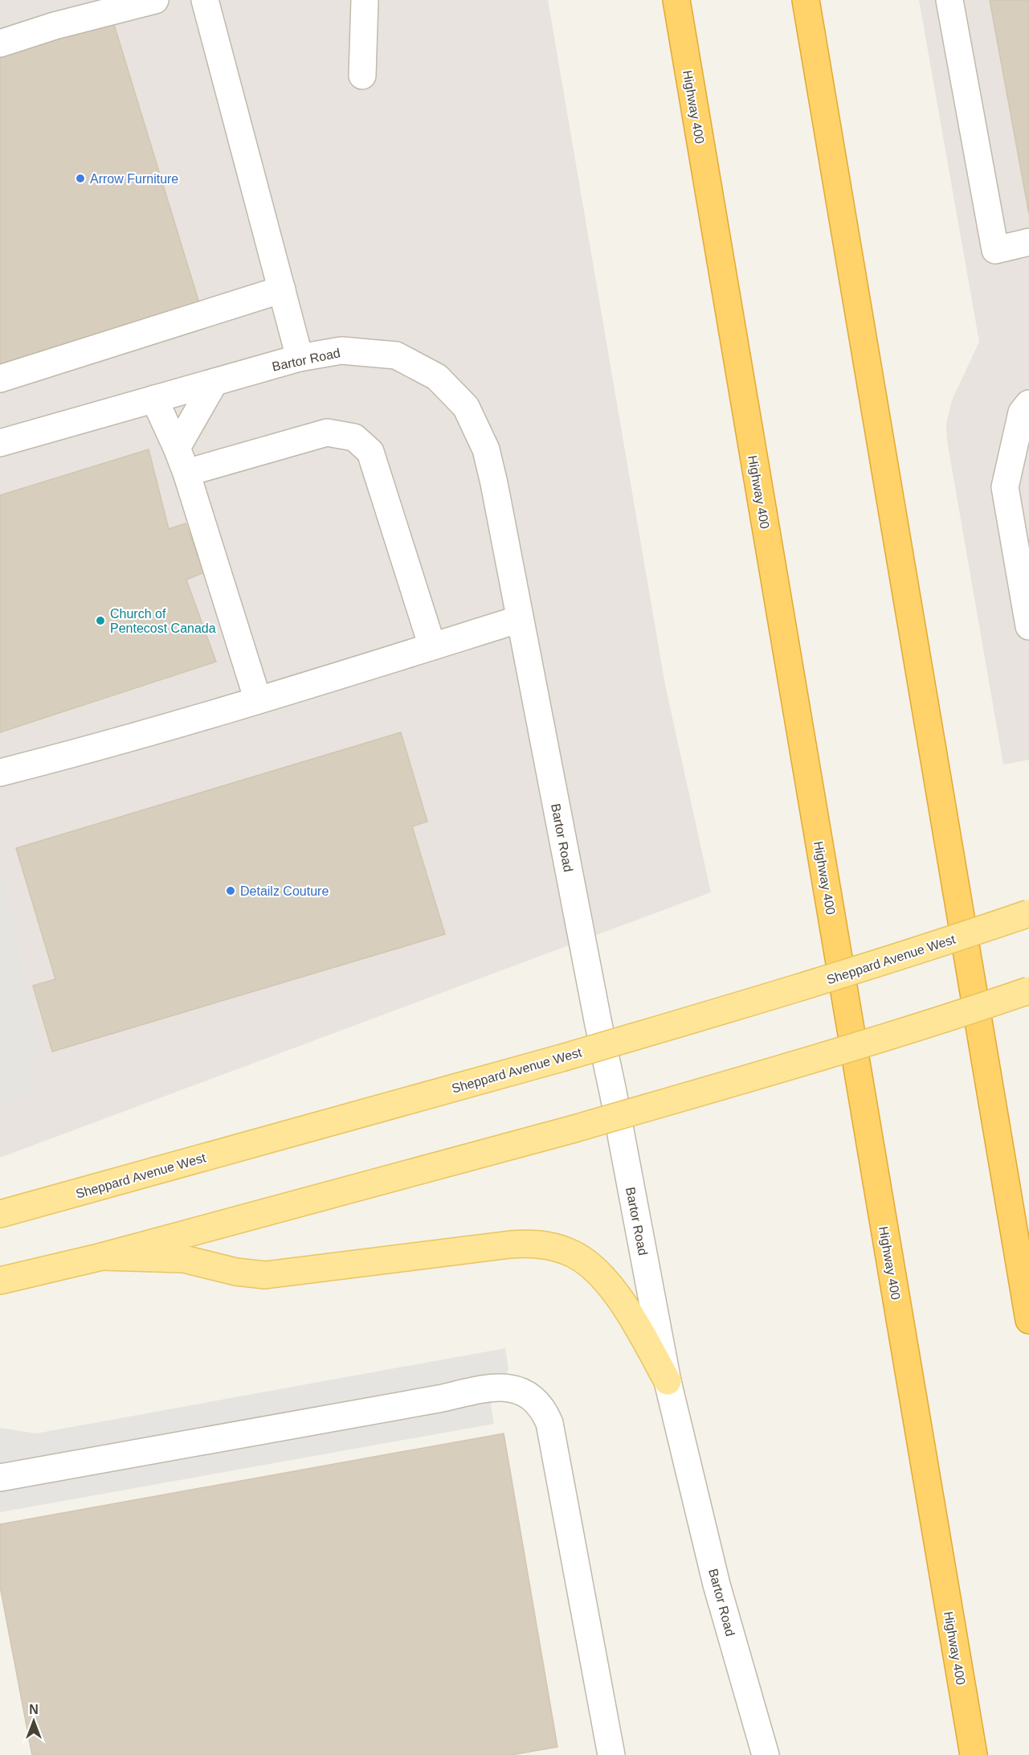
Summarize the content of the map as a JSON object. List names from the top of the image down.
{
  "streets": {
    "highway": ["Highway 400"],
    "main road": ["Sheppard Avenue West"],
    "street": ["Bartor Road"]
  },
  "places": ["Arrow Furniture", "Church of Pentecost Canada", "Detailz Couture"],
  "north": "top"
}
